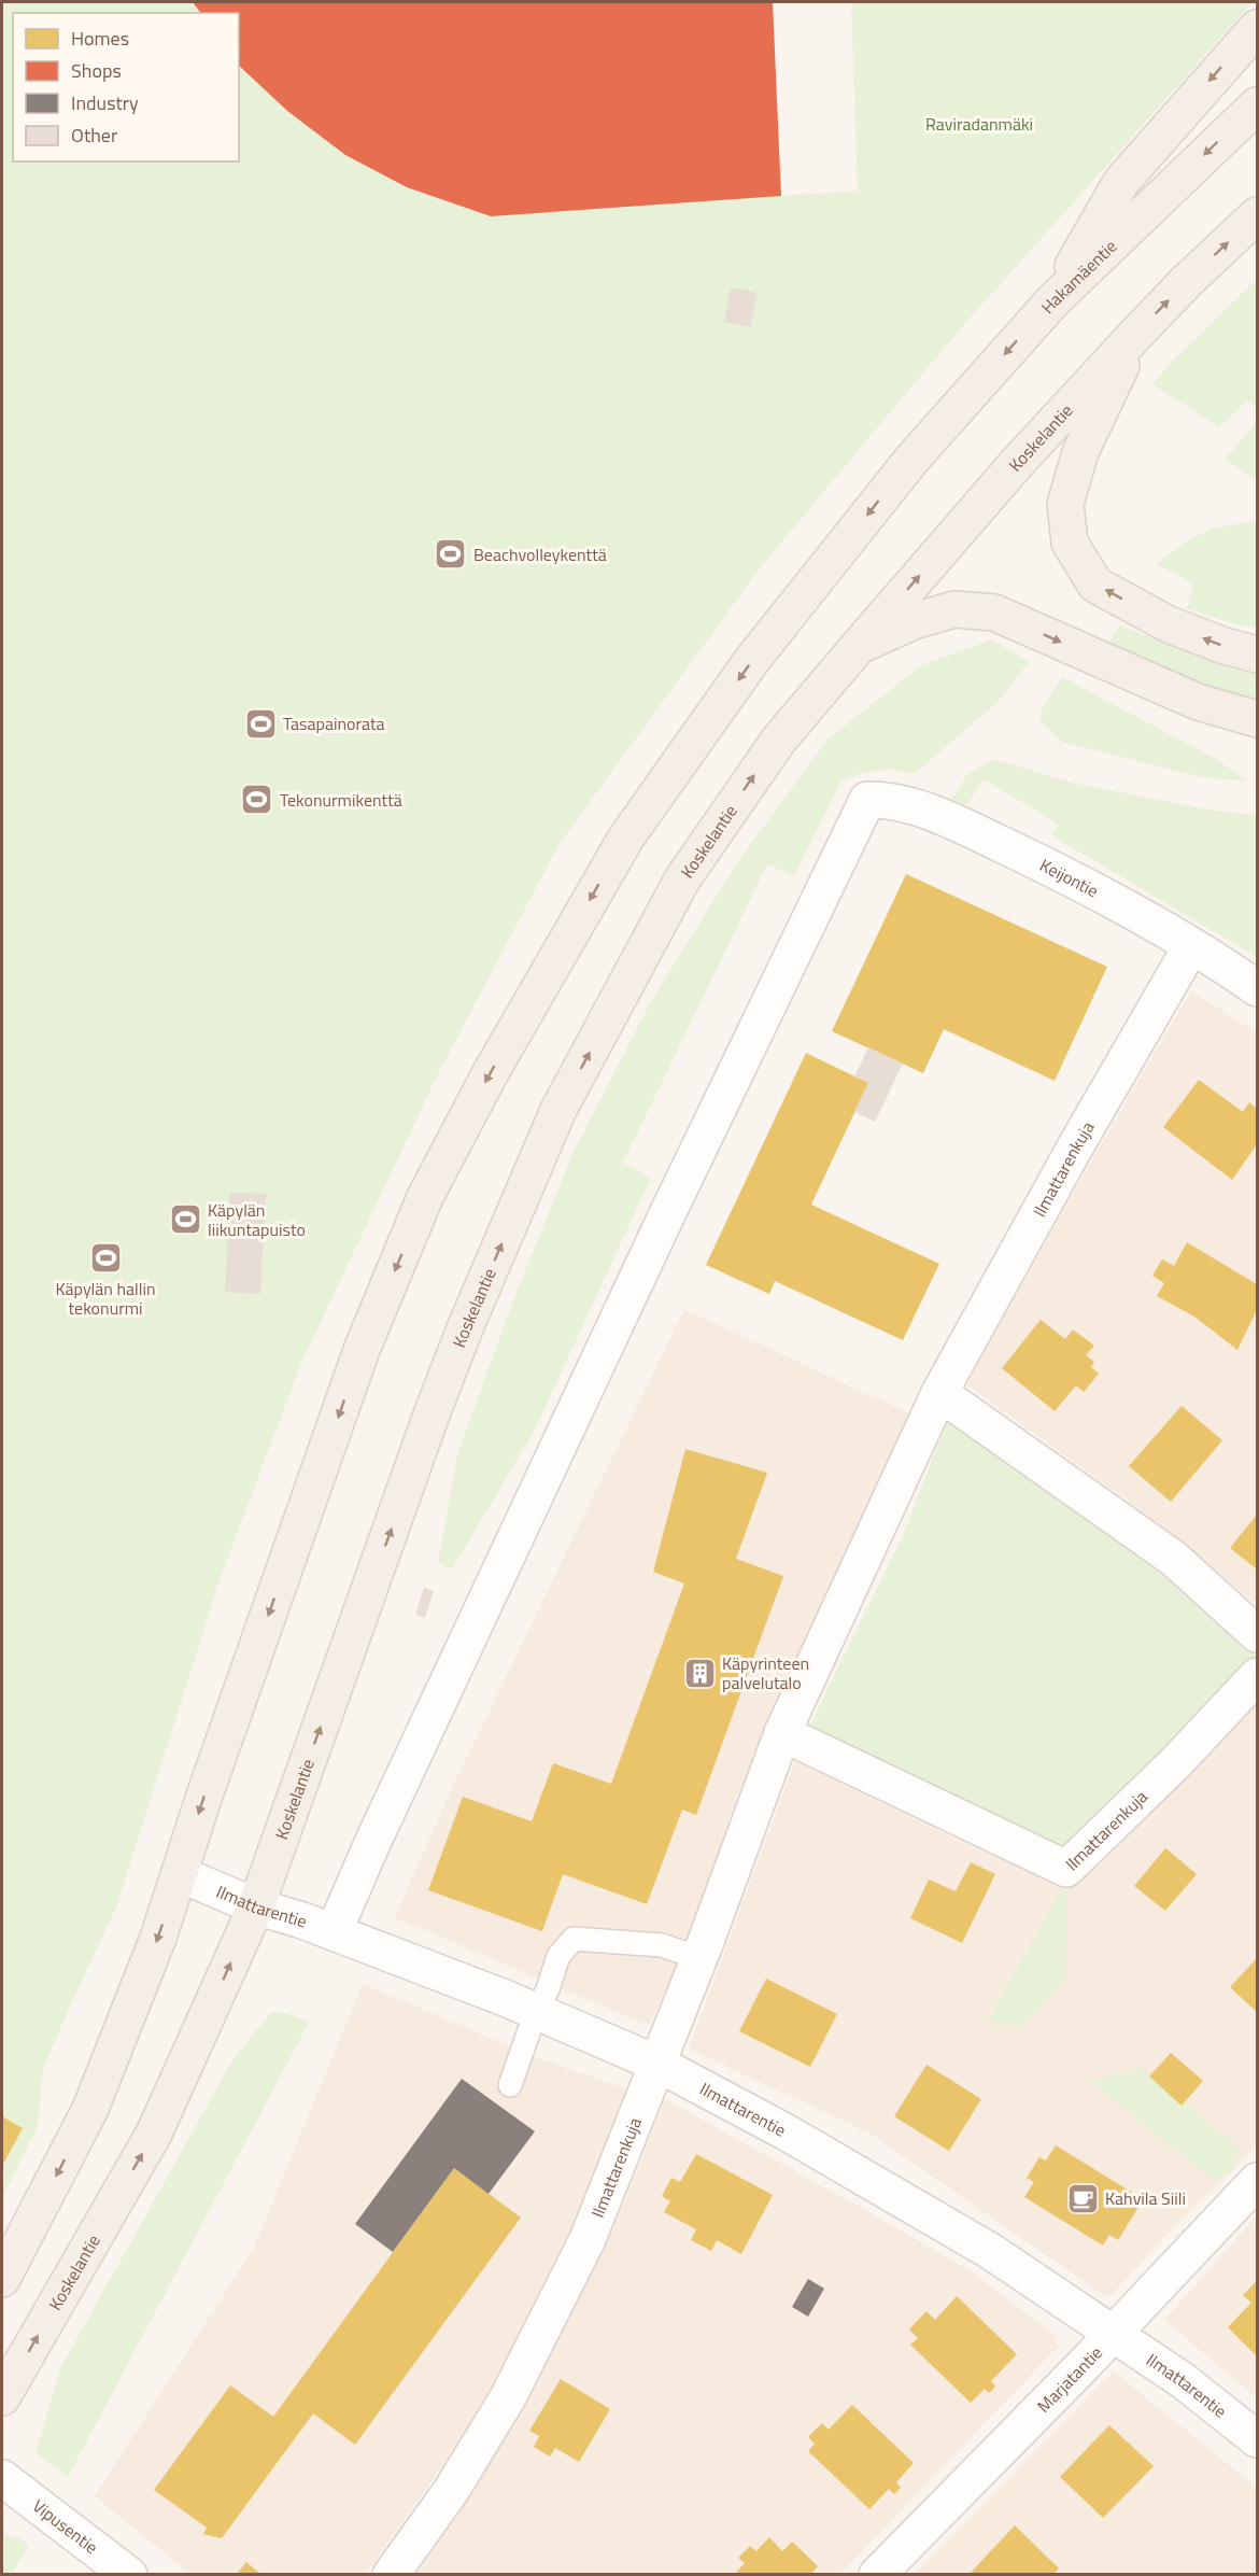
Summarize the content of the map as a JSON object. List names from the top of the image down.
{
  "streets": {
    "main road": ["Hakamäentie", "Koskelantie"],
    "street": [
      "Keijontie",
      "Ilmattarenkuja",
      "Ilmattarentie",
      "Marjatantie",
      "Vipusentie"
    ]
  },
  "crossings": [
    ["Hakamäentie", "Ilmattarentie"],
    ["Koskelantie", "Ilmattarentie"],
    ["Keijontie", "Ilmattarenkuja"],
    ["Keijontie", "Ilmattarentie"],
    ["Ilmattarenkuja", "Ilmattarentie"],
    ["Ilmattarentie", "Marjatantie"]
  ],
  "one_way": ["Hakamäentie", "Koskelantie"],
  "parks": ["Raviradanmäki"],
  "places": {
    "sports": [
      "Beachvolleykenttä",
      "Tasapainorata",
      "Tekonurmikenttä",
      "Käpylän liikuntapuisto",
      "Käpylän hallin tekonurmi"
    ],
    "building": ["Käpyrinteen palvelutalo"],
    "cafe": ["Kahvila Siili"]
  },
  "legend": [
    "Homes",
    "Shops",
    "Industry",
    "Other"
  ]
}
